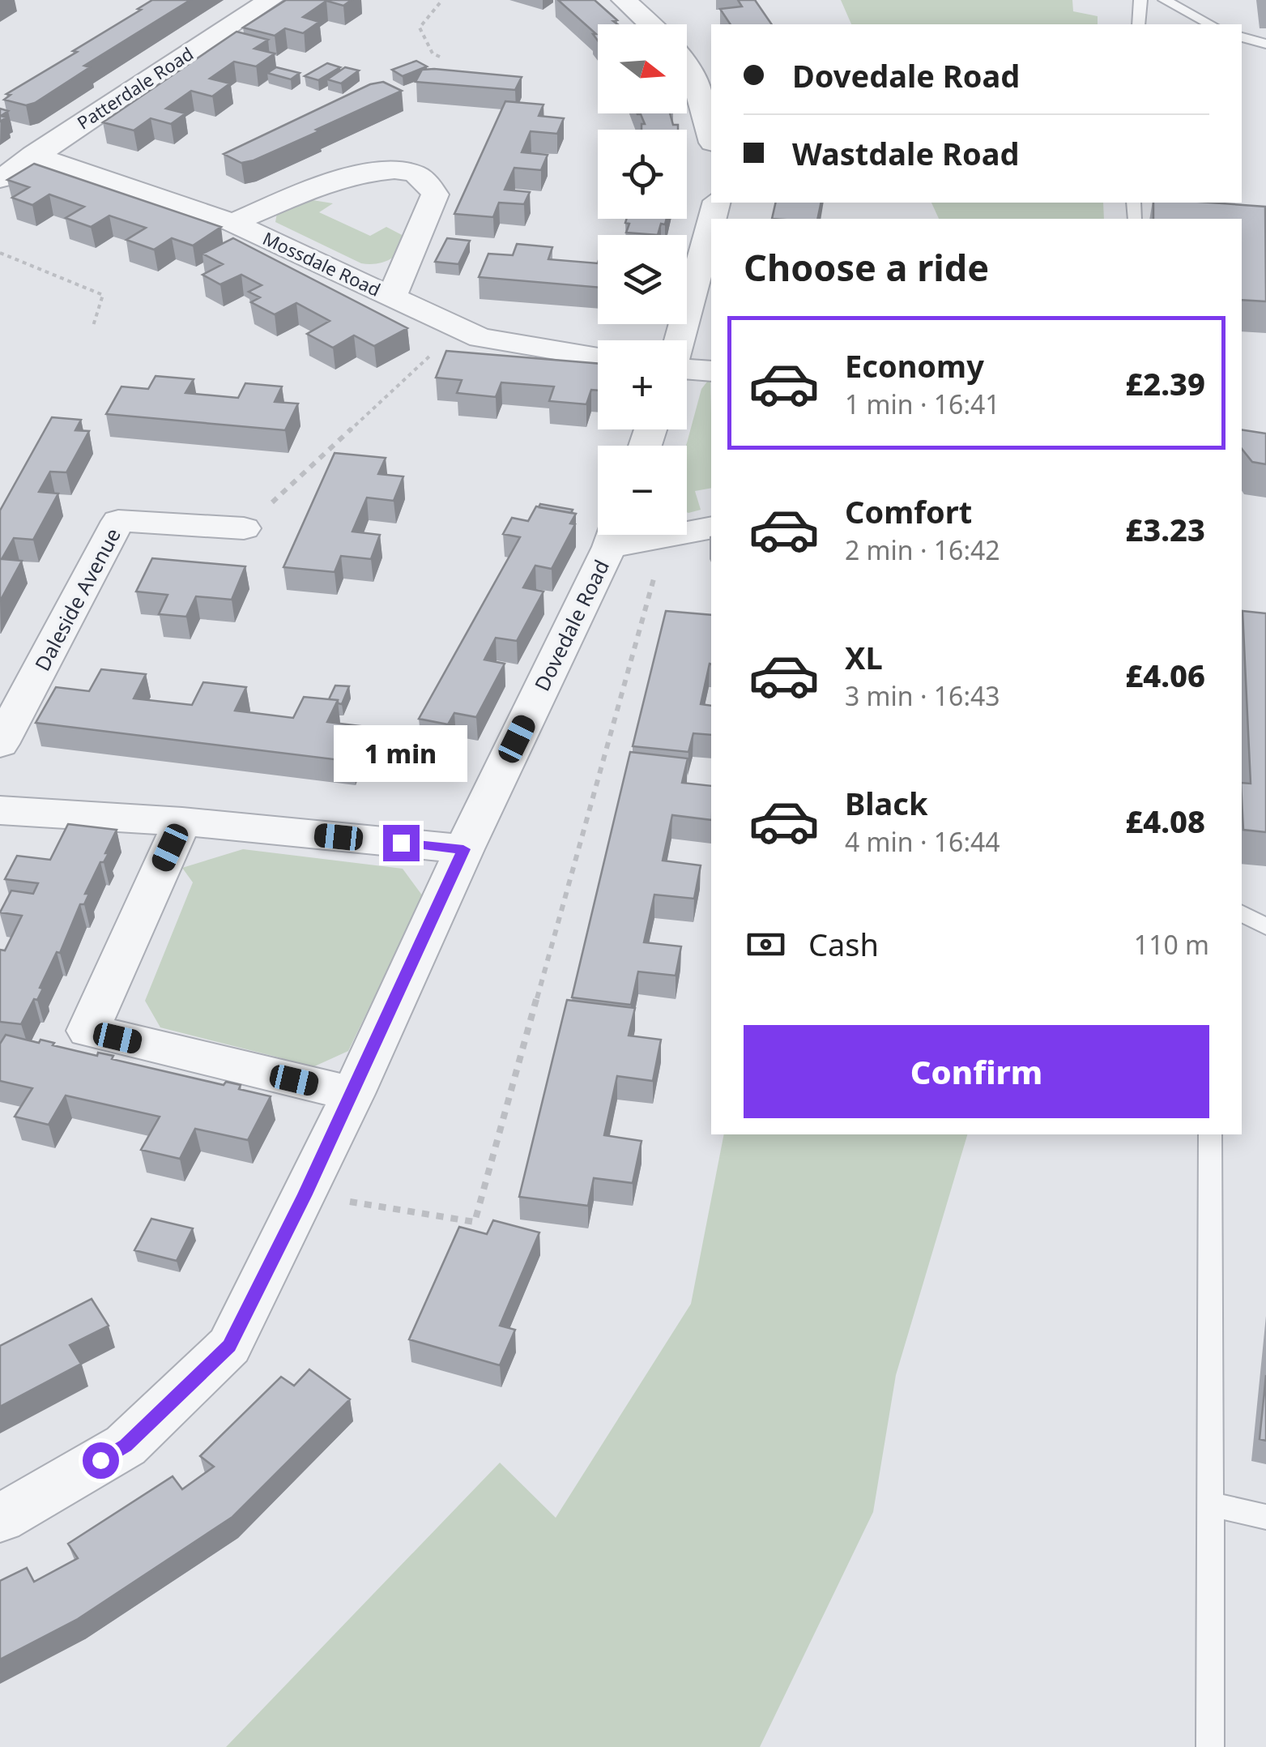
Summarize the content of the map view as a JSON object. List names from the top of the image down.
{
  "streets": {
    "street": [
      "Patterdale Road",
      "Mossdale Road",
      "Daleside Avenue",
      "Dovedale Road"
    ]
  },
  "crossings": [
    ["Patterdale Road", "Mossdale Road"]
  ],
  "north": "right",
  "page": {
    "map_buttons": ["+", "−"],
    "banner": ["Dovedale Road", "Wastdale Road"],
    "heading": "Choose a ride",
    "list": [
      {
        "name": "Economy",
        "note": "1 min · 16:41",
        "value": "£2.39"
      },
      {
        "name": "Comfort",
        "note": "2 min · 16:42",
        "value": "£3.23"
      },
      {
        "name": "XL",
        "note": "3 min · 16:43",
        "value": "£4.06"
      },
      {
        "name": "Black",
        "note": "4 min · 16:44",
        "value": "£4.08"
      }
    ],
    "bubble": "1 min",
    "pay": ["Cash", "110 m"],
    "buttons": "Confirm"
  }
}
